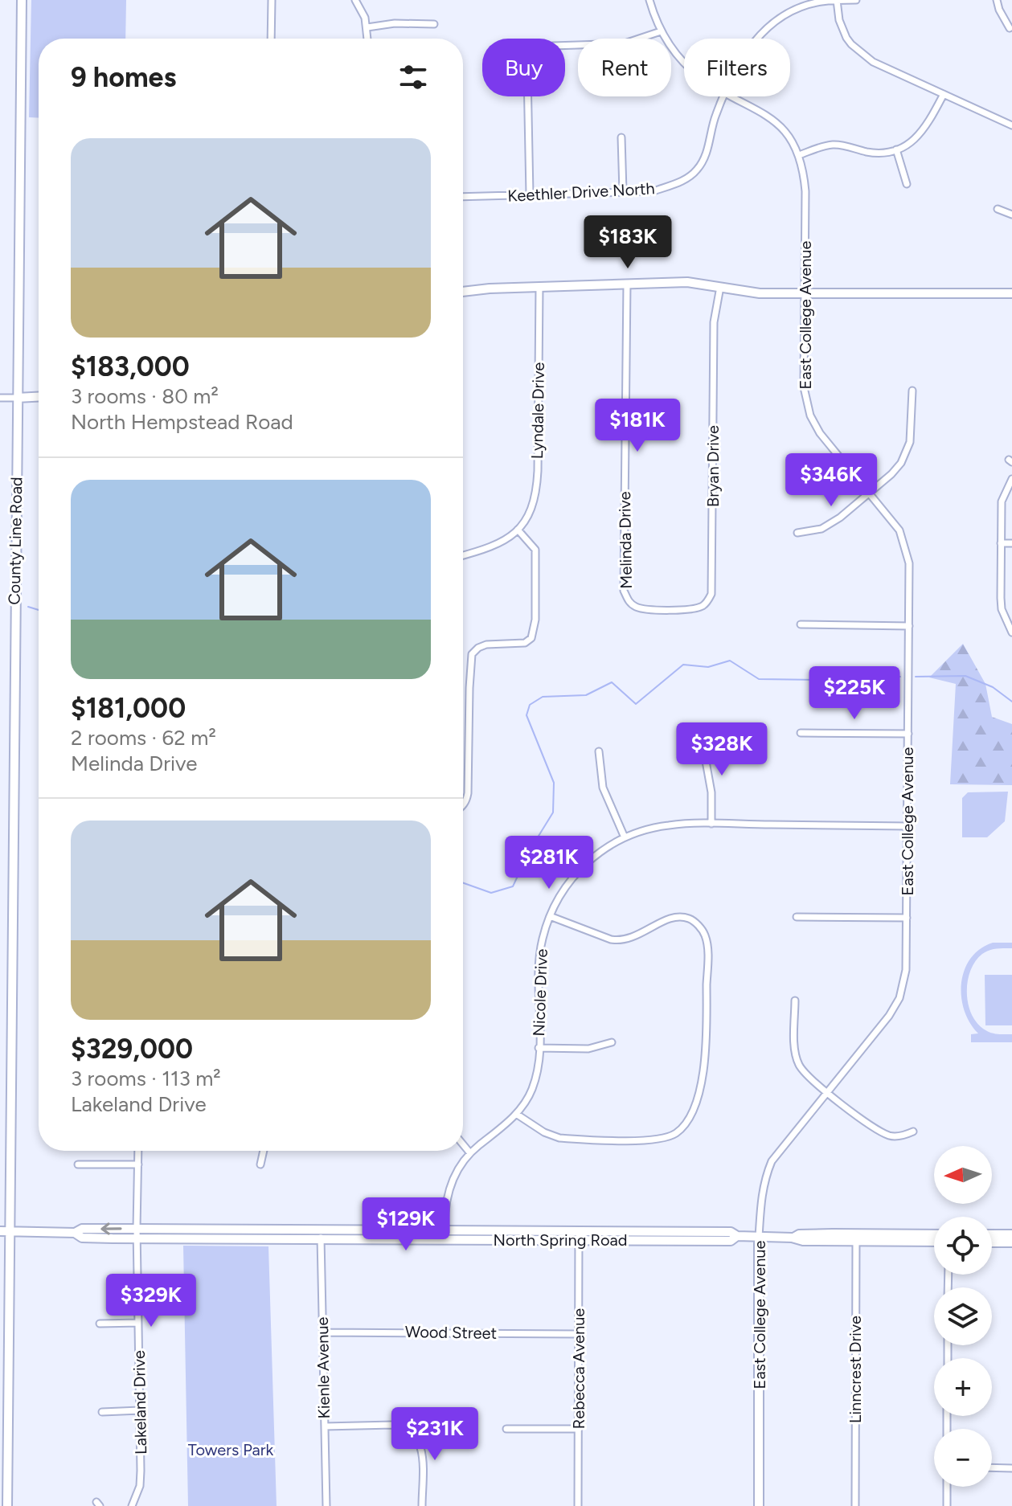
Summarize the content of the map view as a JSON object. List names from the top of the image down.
{
  "streets": {
    "main road": ["East College Avenue", "County Line Road", "North Spring Road"],
    "street": [
      "Keethler Drive North",
      "Lyndale Drive",
      "Bryan Drive",
      "Melinda Drive",
      "Nicole Drive",
      "Wood Street",
      "Kienle Avenue",
      "Rebecca Avenue",
      "Linncrest Drive",
      "Lakeland Drive"
    ]
  },
  "crossings": [
    ["East College Avenue", "Nicole Drive"],
    ["East College Avenue", "North Spring Road"],
    ["Bryan Drive", "Melinda Drive"],
    ["County Line Road", "North Spring Road"],
    ["Nicole Drive", "North Spring Road"],
    ["North Spring Road", "Kienle Avenue"],
    ["North Spring Road", "Rebecca Avenue"],
    ["North Spring Road", "Linncrest Drive"],
    ["North Spring Road", "Lakeland Drive"],
    ["Wood Street", "Kienle Avenue"],
    ["Wood Street", "Rebecca Avenue"]
  ],
  "parks": ["Towers Park"],
  "north": "left",
  "page": {
    "chip": ["Buy", "Rent", "Filters"],
    "heading": "9 homes",
    "list": [
      {
        "name": "$183,000",
        "note": "3 rooms · 80 m² · North Hempstead Road"
      },
      {
        "name": "$181,000",
        "note": "2 rooms · 62 m² · Melinda Drive"
      },
      {
        "name": "$329,000",
        "note": "3 rooms · 113 m² · Lakeland Drive"
      }
    ],
    "price": [
      "$183K",
      "$181K",
      "$346K",
      "$225K",
      "$328K",
      "$281K",
      "$129K",
      "$329K",
      "$231K"
    ],
    "map_buttons": ["+", "−"]
  }
}
